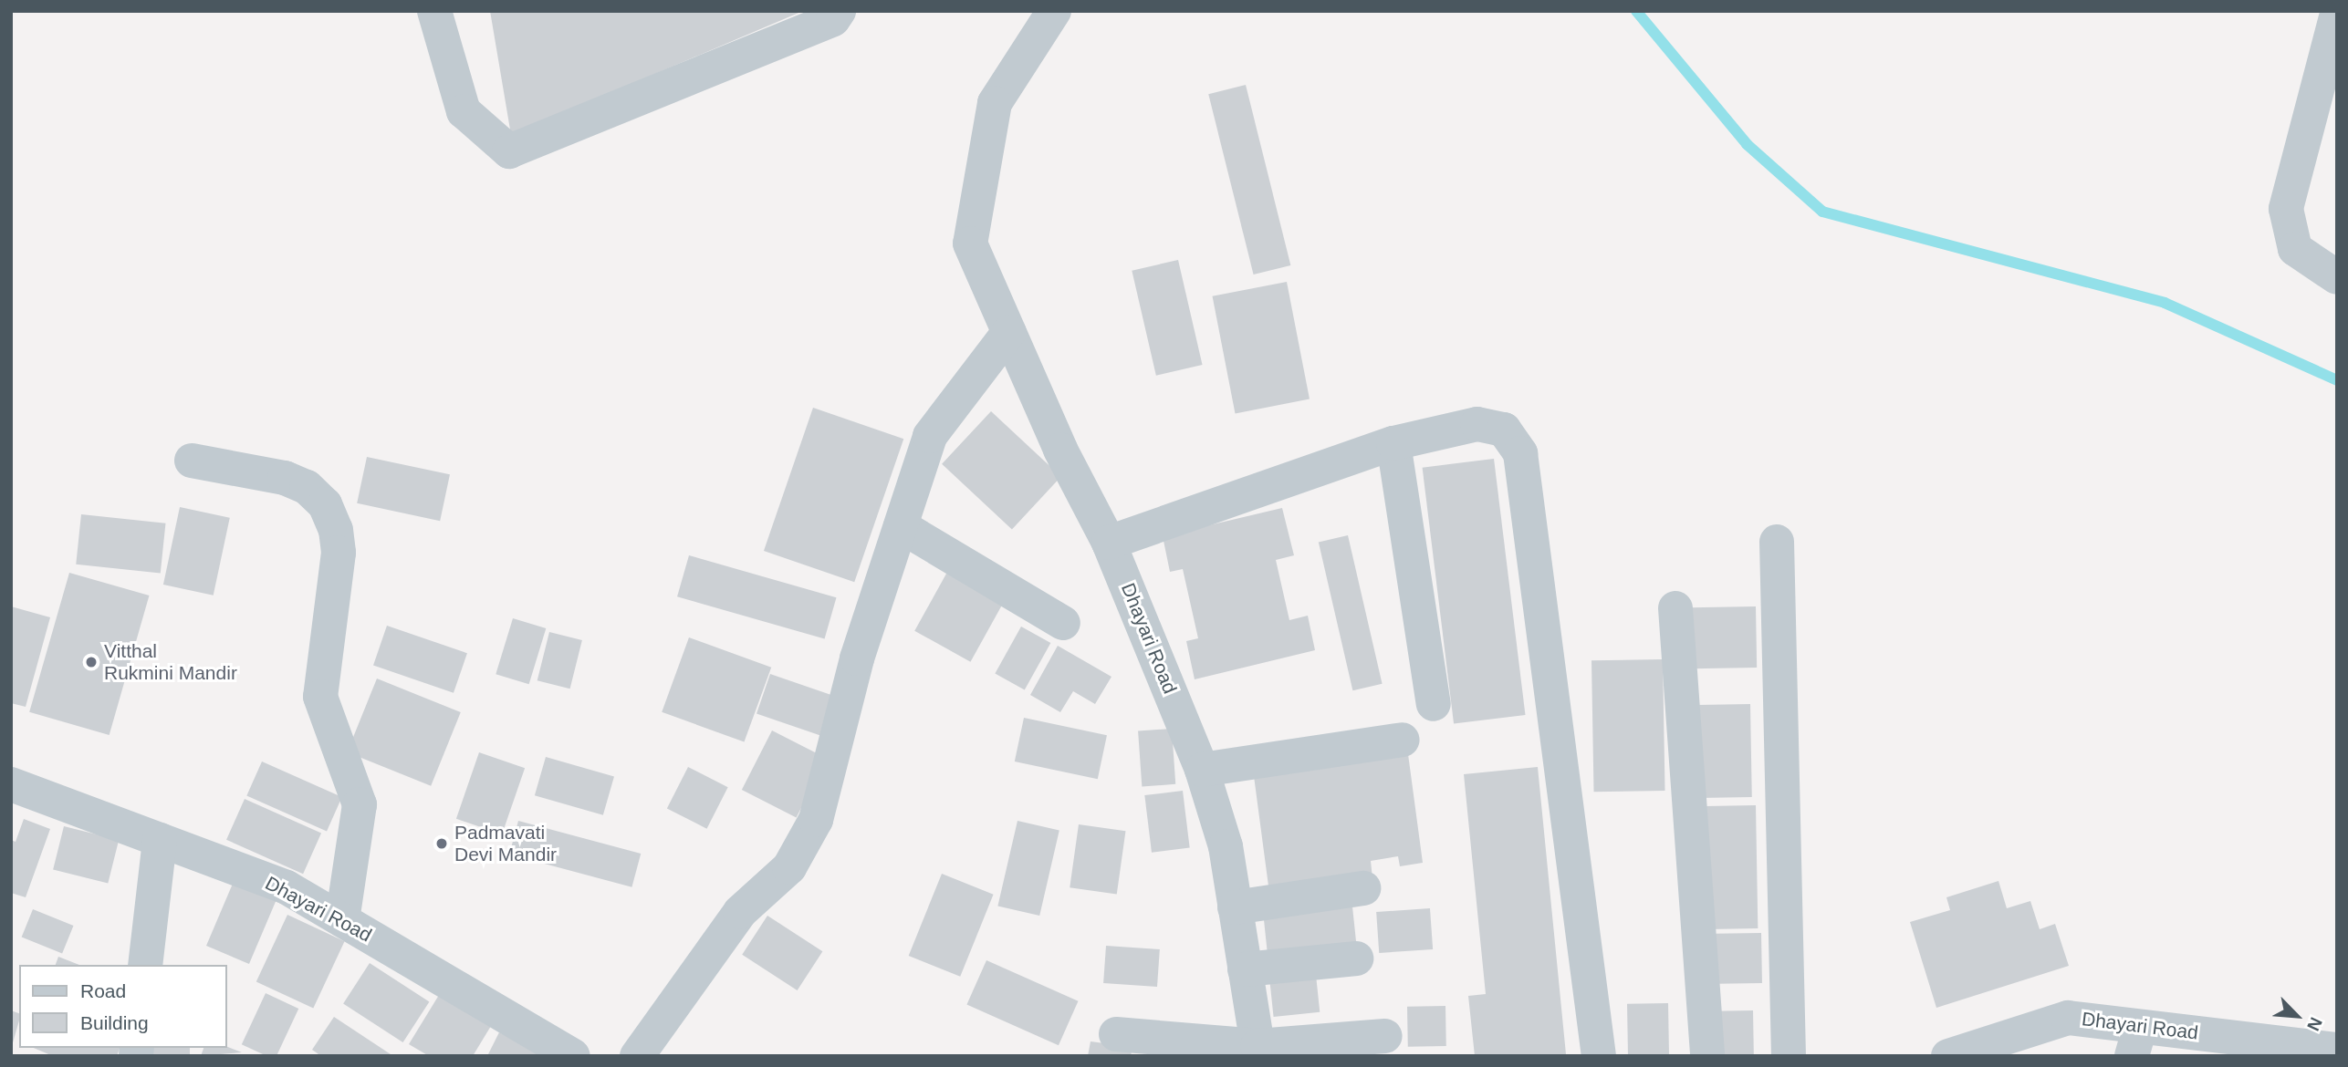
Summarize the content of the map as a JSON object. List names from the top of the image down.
{
  "streets": {
    "street": ["Dhayari Road"]
  },
  "places": ["Vitthal Rukmini Mandir", "Padmavati Devi Mandir"],
  "legend": ["Road", "Building"],
  "north": "bottom right"
}
